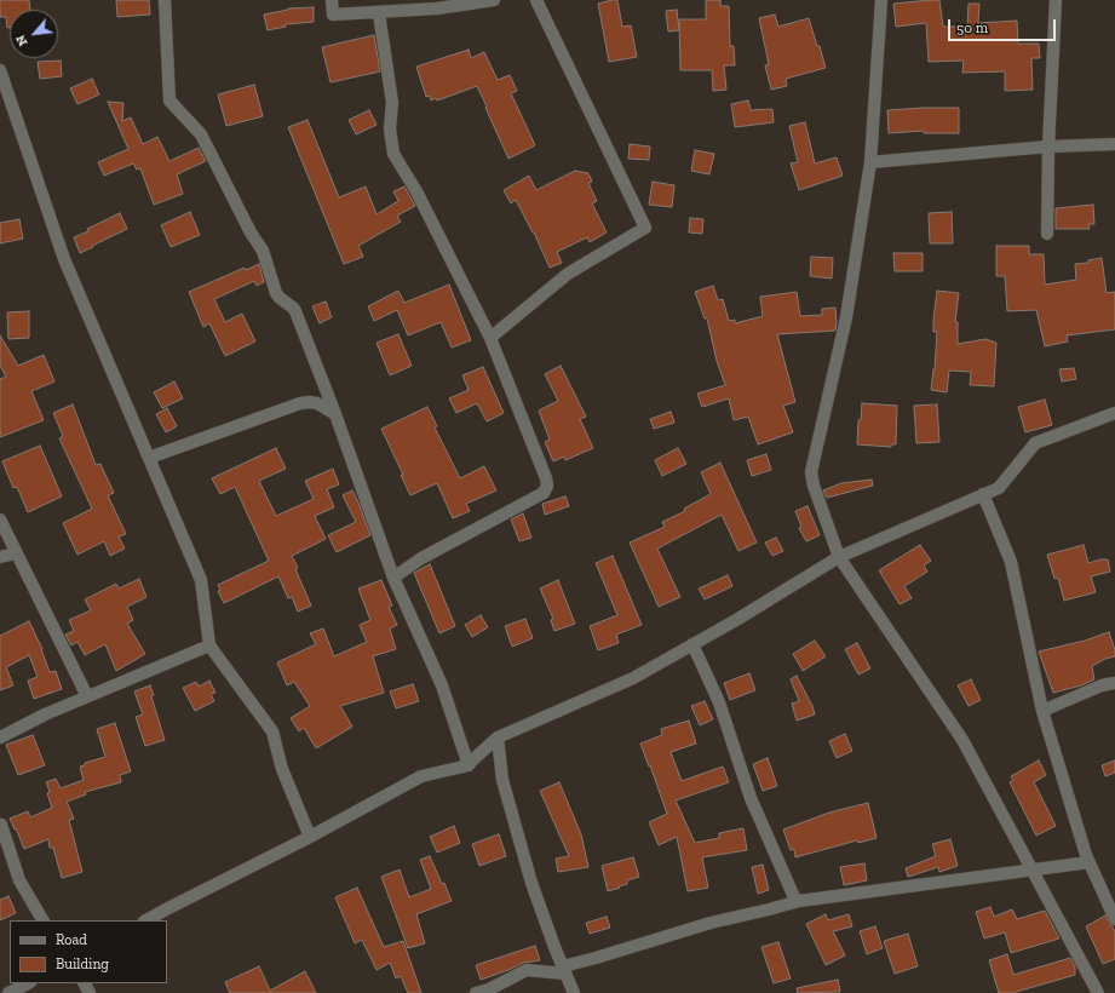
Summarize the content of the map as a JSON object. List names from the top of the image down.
{
  "legend": ["Road", "Building"],
  "scale_bar": "50 m",
  "north": "bottom left"
}
